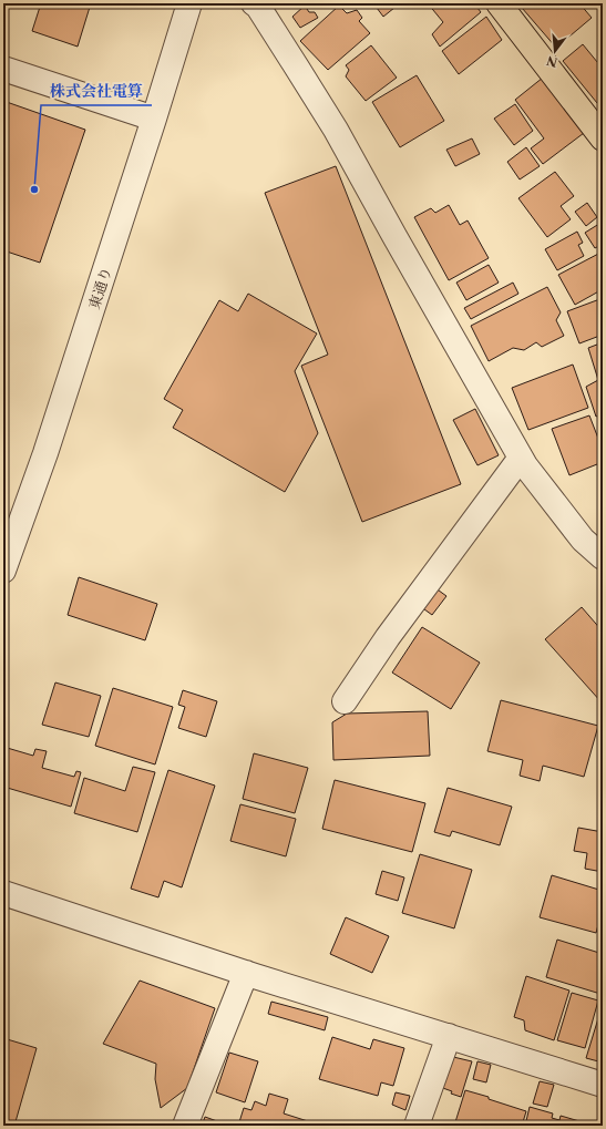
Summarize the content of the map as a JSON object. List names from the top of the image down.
{
  "streets": {
    "street": ["東通り"]
  },
  "places": ["株式会社電算"],
  "north": "bottom"
}
